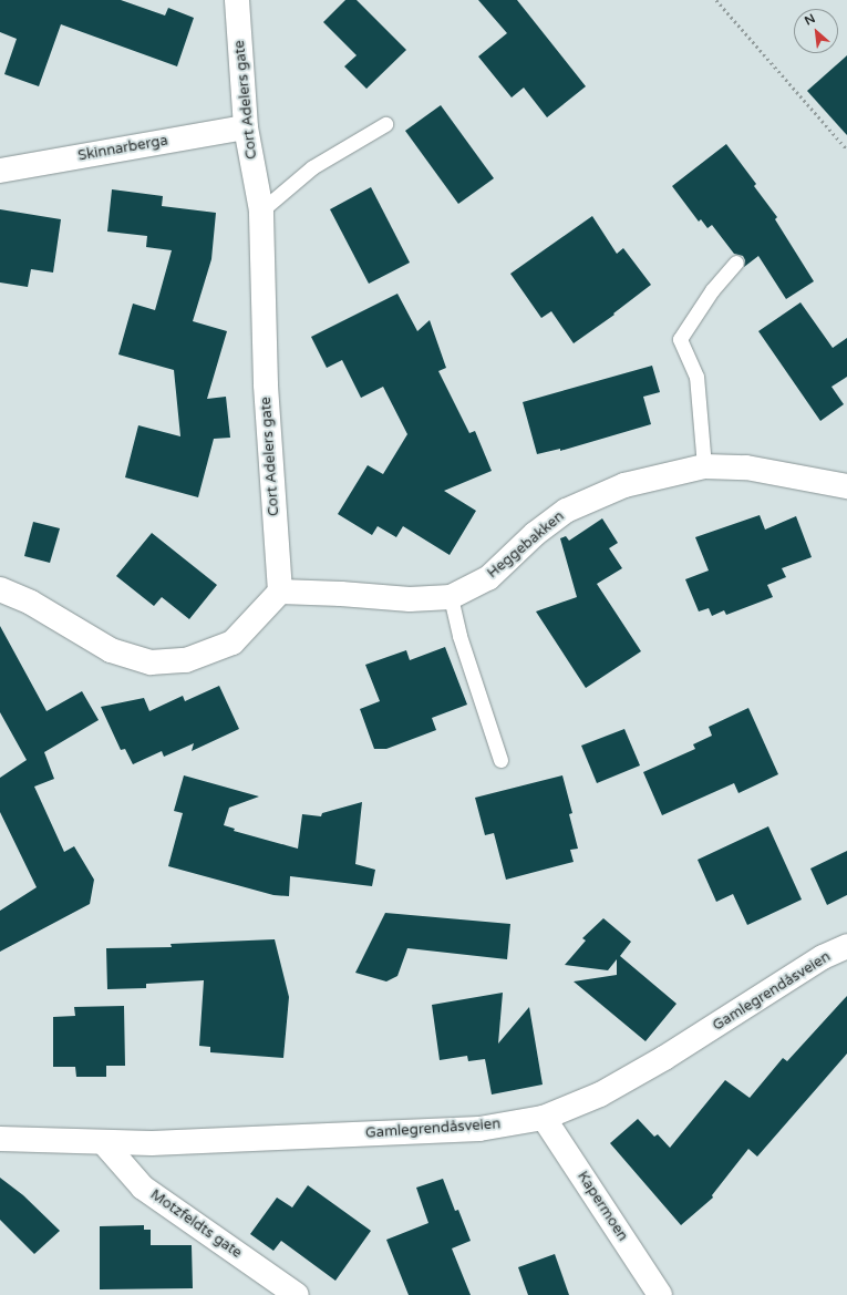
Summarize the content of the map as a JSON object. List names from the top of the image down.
{
  "streets": {
    "street": [
      "Cort Adelers gate",
      "Skinnarberga",
      "Heggebakken",
      "Gamlegrendåsveien",
      "Kapermoen",
      "Motzfeldts gate"
    ]
  },
  "crossings": [
    ["Cort Adelers gate", "Skinnarberga"],
    ["Cort Adelers gate", "Heggebakken"],
    ["Gamlegrendåsveien", "Kapermoen"],
    ["Gamlegrendåsveien", "Motzfeldts gate"]
  ],
  "north": "top left"
}
